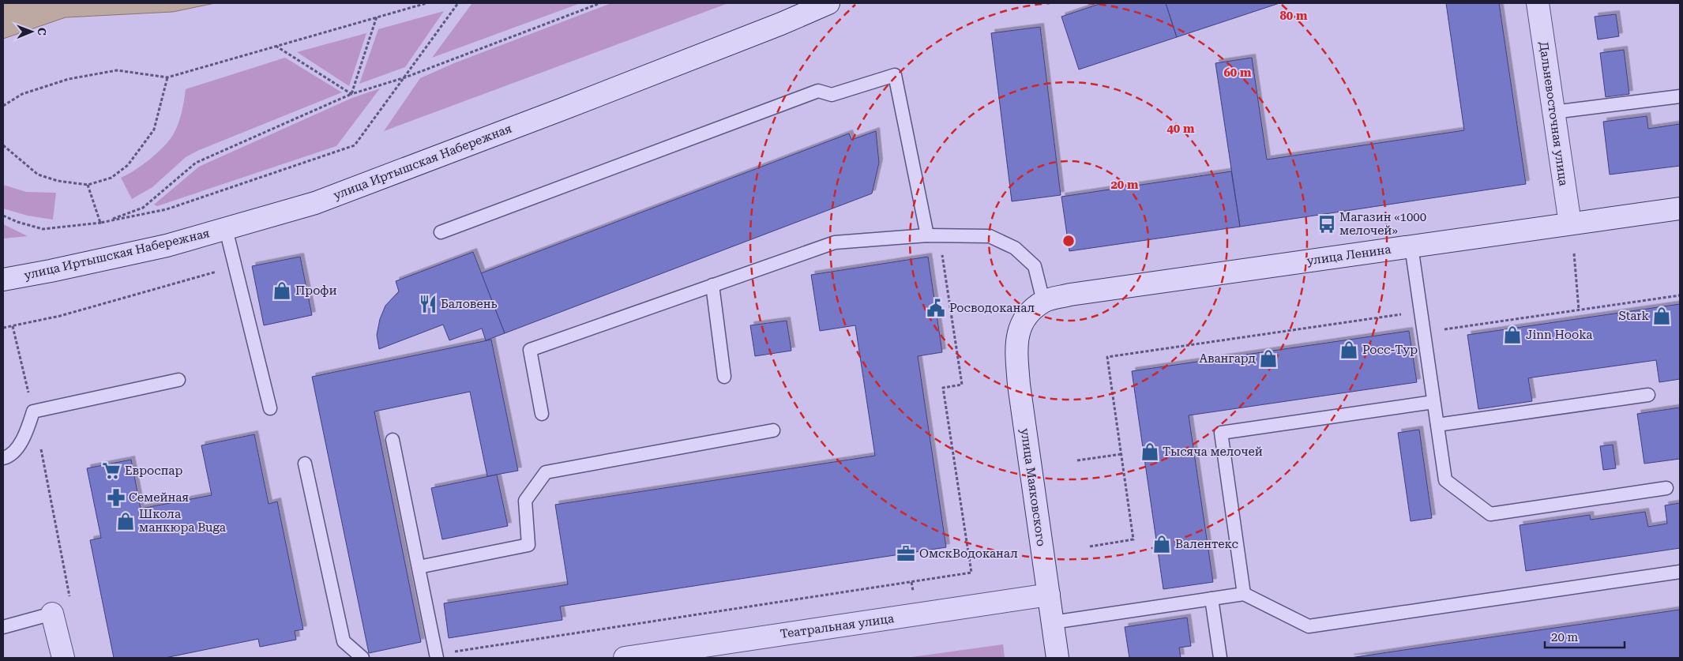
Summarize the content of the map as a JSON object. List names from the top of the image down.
{
  "streets": {
    "main road": [
      "Дальневосточная улица",
      "улица Иртышская Набережная",
      "улица Ленина",
      "улица Маяковского",
      "Театральная улица"
    ]
  },
  "crossings": [
    ["Дальневосточная улица", "улица Ленина"],
    ["улица Ленина", "улица Маяковского"],
    ["улица Маяковского", "Театральная улица"]
  ],
  "places": {
    "bus stop": ["Магазин «1000 мелочей»"],
    "shop": [
      "Профи",
      "Stark",
      "Jinn Hooka",
      "Росс-Тур",
      "Авангард",
      "Тысяча мелочей",
      "Школа манкюра Buga",
      "Валентекс"
    ],
    "restaurant": ["Баловень"],
    "public building": ["Росводоканал"],
    "supermarket": ["Евроспар"],
    "pharmacy": ["Семейная"],
    "office": ["ОмскВодоканал"]
  },
  "scale_bar": "20 m",
  "north": "right",
  "rings": [
    "80 m",
    "60 m",
    "40 m",
    "20 m"
  ]
}
